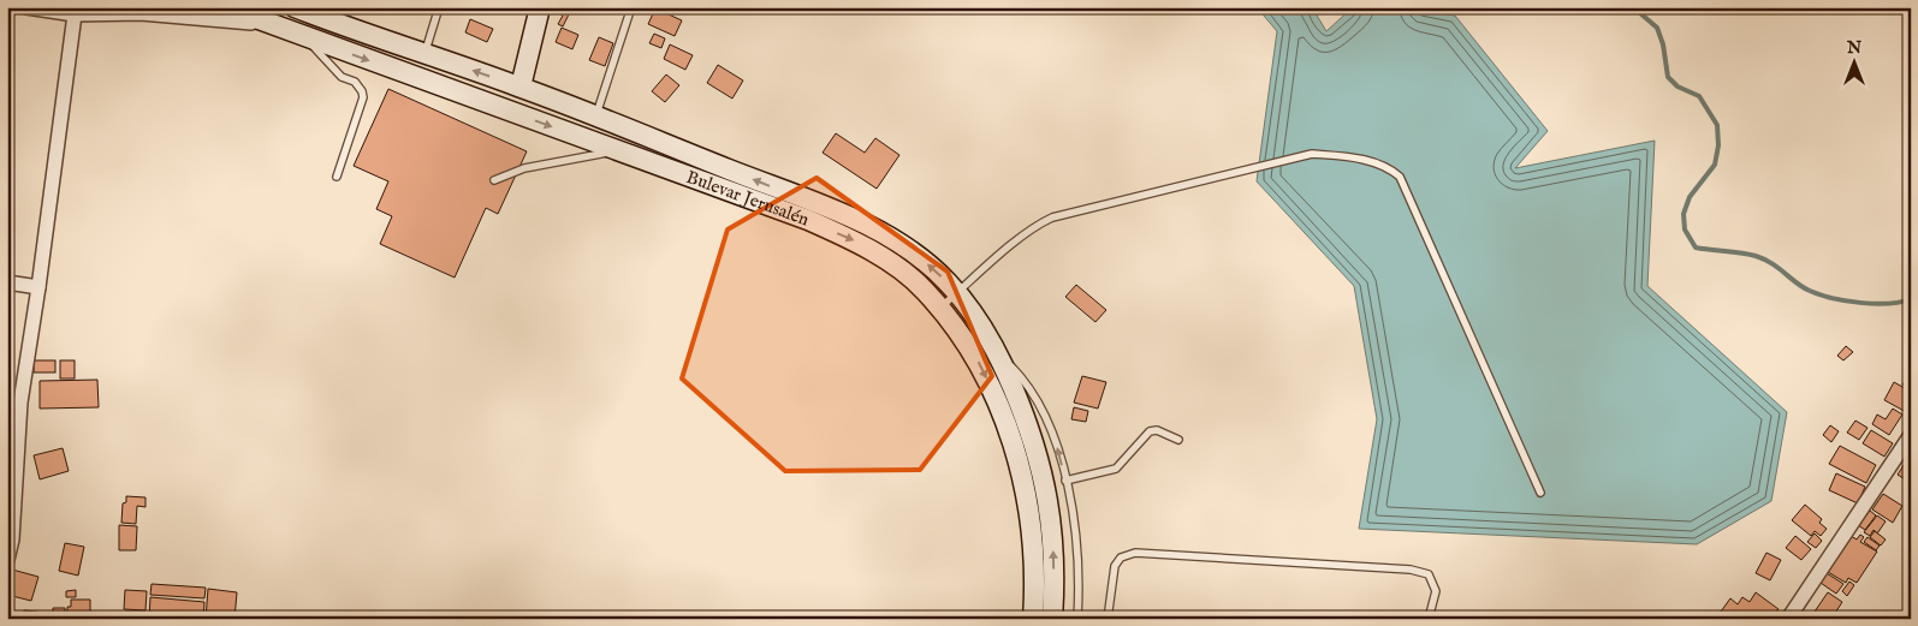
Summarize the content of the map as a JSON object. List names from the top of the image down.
{
  "streets": {
    "main road": ["Bulevar Jerusalén"]
  },
  "north": "top"
}
